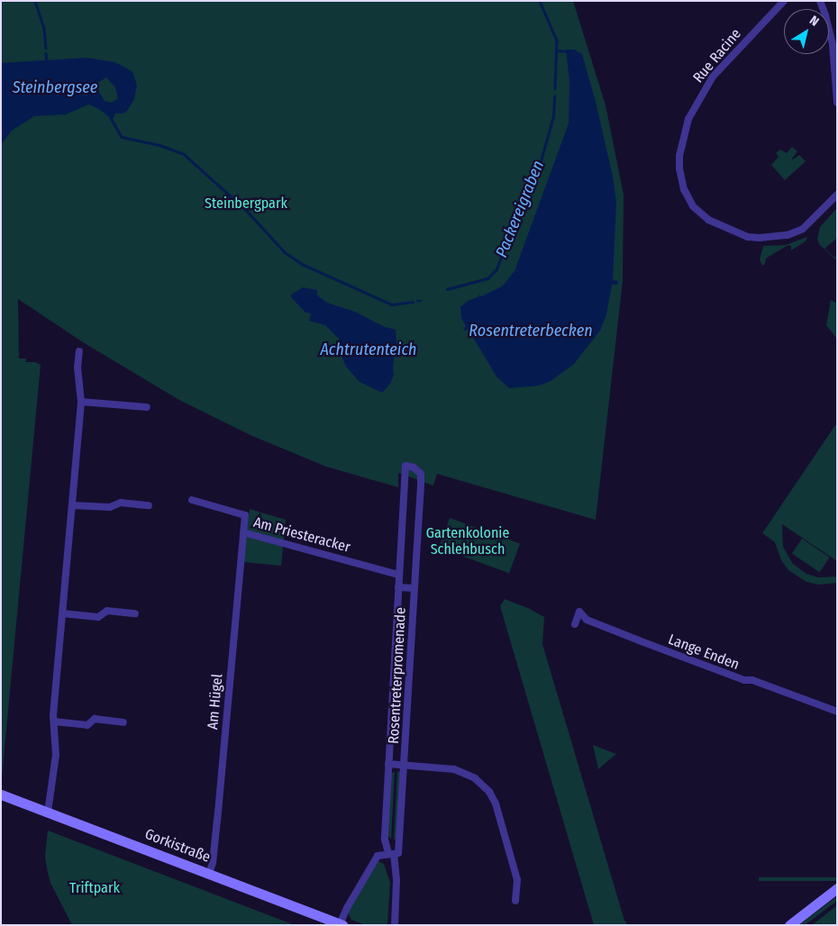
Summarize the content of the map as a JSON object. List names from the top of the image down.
{
  "streets": {
    "main road": ["Gorkistraße"],
    "street": [
      "Rue Racine",
      "Am Priesteracker",
      "Lange Enden",
      "Rosentreterpromenade",
      "Am Hügel"
    ]
  },
  "crossings": [
    ["Am Priesteracker", "Rosentreterpromenade"],
    ["Am Priesteracker", "Am Hügel"],
    ["Am Hügel", "Gorkistraße"]
  ],
  "water": [
    "Steinbergsee",
    "Packereigraben",
    "Rosentreterbecken",
    "Achtrutenteich"
  ],
  "parks": ["Steinbergpark", "Gartenkolonie Schlehbusch", "Triftpark"],
  "north": "top right"
}
